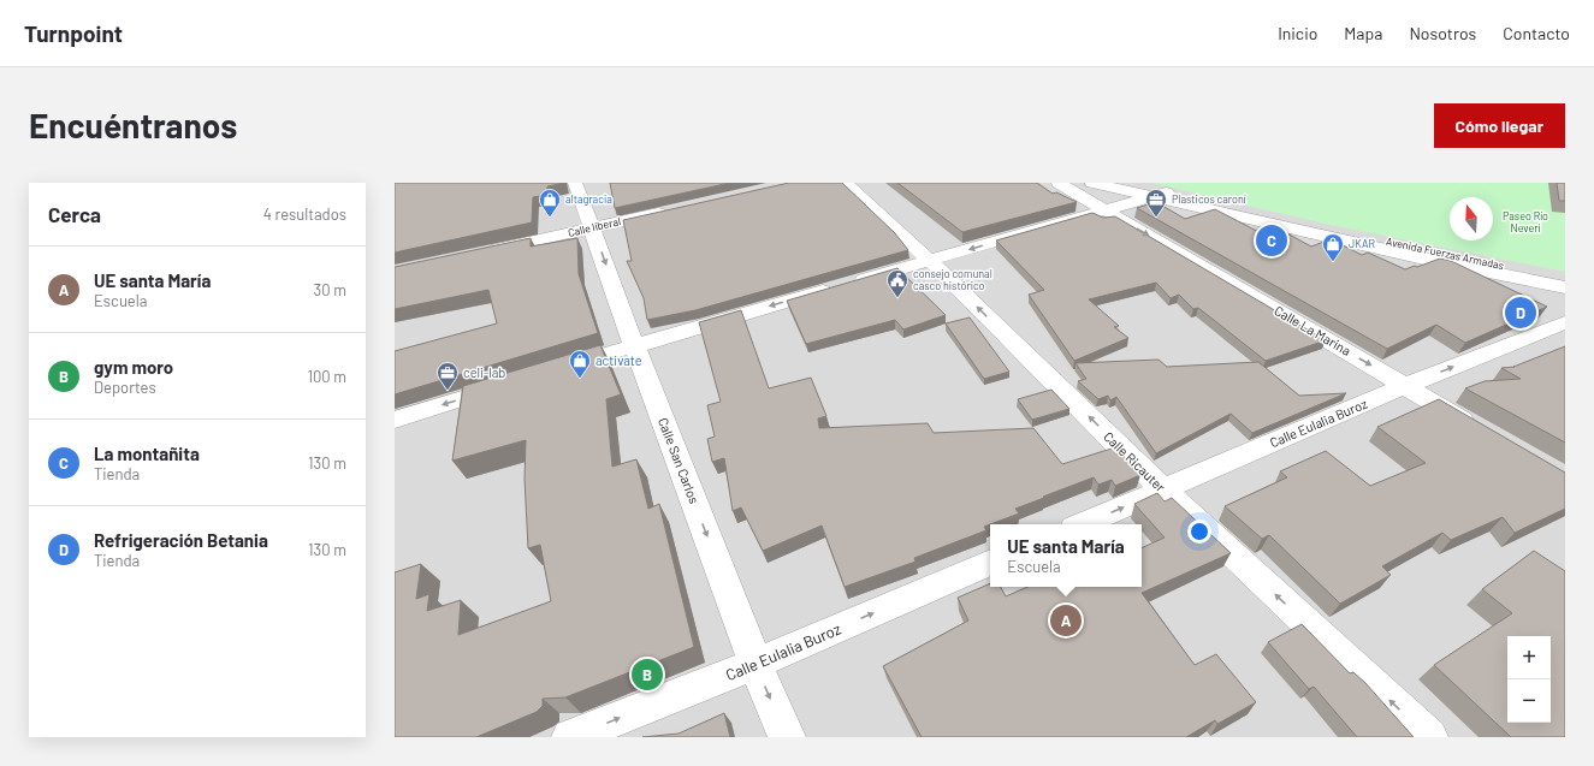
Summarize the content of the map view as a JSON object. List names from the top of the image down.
{
  "streets": {
    "street": [
      "Calle liberal",
      "Avenida Fuerzas Armadas",
      "Calle La Marina",
      "Calle Eulalia Buroz",
      "Calle San Carlos",
      "Calle Ricauter"
    ]
  },
  "crossings": [
    ["Calle liberal", "Calle San Carlos"],
    ["Calle La Marina", "Calle Eulalia Buroz"],
    ["Calle Eulalia Buroz", "Calle San Carlos"],
    ["Calle Eulalia Buroz", "Calle Ricauter"]
  ],
  "one_way": [
    "Calle La Marina",
    "Calle Eulalia Buroz",
    "Calle San Carlos",
    "Calle Ricauter"
  ],
  "parks": ["Paseo Río Neverí"],
  "places": {
    "shop": ["altagracia", "JKAR", "activate"],
    "office": ["Plasticos caroní", "celi-lab"],
    "public building": ["consejo comunal casco histórico"]
  },
  "north": "top",
  "page": {
    "header": "Turnpoint",
    "nav": [
      "Inicio",
      "Mapa",
      "Nosotros",
      "Contacto"
    ],
    "buttons": "Cómo llegar",
    "title": "Encuéntranos",
    "heading": ["Cerca", "4 resultados"],
    "pins": [
      "C",
      "D",
      "A",
      "B"
    ],
    "list": [
      {
        "mark": "A",
        "name": "UE santa María",
        "note": "Escuela",
        "value": "30 m"
      },
      {
        "mark": "B",
        "name": "gym moro",
        "note": "Deportes",
        "value": "100 m"
      },
      {
        "mark": "C",
        "name": "La montañita",
        "note": "Tienda",
        "value": "130 m"
      },
      {
        "mark": "D",
        "name": "Refrigeración Betania",
        "note": "Tienda",
        "value": "130 m"
      }
    ],
    "popup": ["UE santa María", "Escuela"],
    "map_buttons": ["+", "−"]
  }
}
